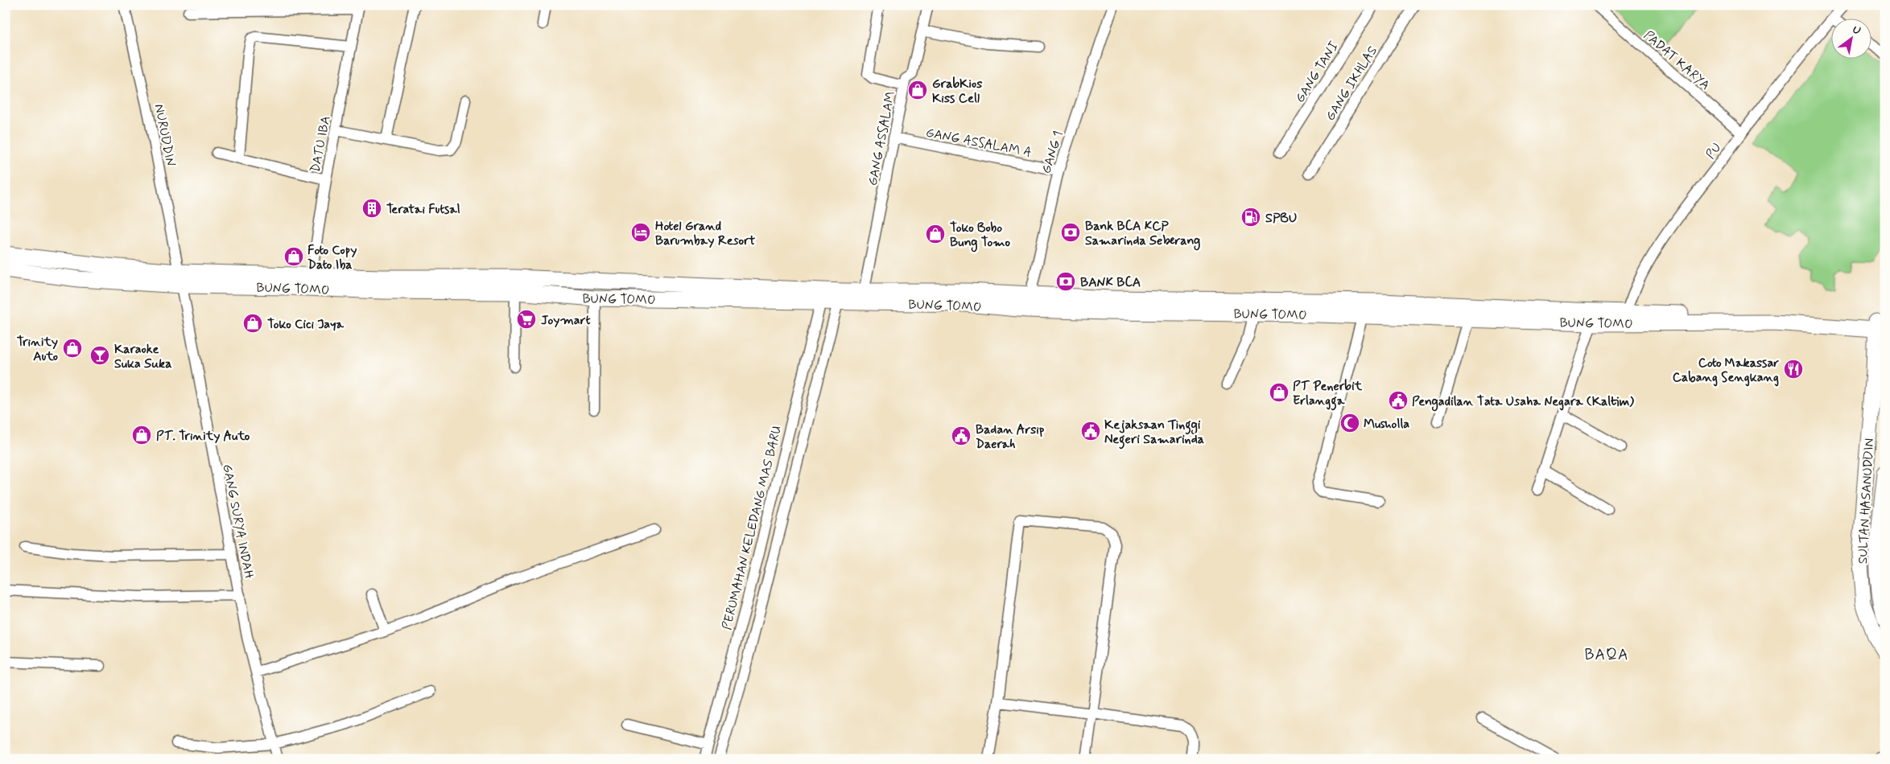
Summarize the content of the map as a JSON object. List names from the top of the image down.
{
  "streets": {
    "main road": ["BUNG TOMO", "SULTAN HASANUDDIN"],
    "street": [
      "PADAT KARYA",
      "GANG TANI",
      "GANG IKHLAS",
      "NURUDDIN",
      "GANG ASSALAM",
      "GANG ASSALAM A",
      "DATU IBA",
      "PU",
      "GANG 1",
      "GANG SURYA INDAH",
      "PERUMAHAN KELEDANG MAS BARU"
    ]
  },
  "crossings": [
    ["PADAT KARYA", "PU"],
    ["NURUDDIN", "BUNG TOMO"],
    ["NURUDDIN", "GANG SURYA INDAH"],
    ["GANG ASSALAM", "GANG ASSALAM A"],
    ["GANG ASSALAM", "BUNG TOMO"],
    ["GANG ASSALAM A", "GANG 1"],
    ["DATU IBA", "BUNG TOMO"],
    ["PU", "BUNG TOMO"],
    ["GANG 1", "BUNG TOMO"],
    ["BUNG TOMO", "SULTAN HASANUDDIN"],
    ["BUNG TOMO", "GANG SURYA INDAH"],
    ["BUNG TOMO", "PERUMAHAN KELEDANG MAS BARU"]
  ],
  "districts": ["BAQA"],
  "places": {
    "shop": [
      "GrabKios Kiss Cell",
      "Toko Bobo Bung Tomo",
      "Foto Copy Dato Iba",
      "Toko Cici Jaya",
      "Trinity Auto",
      "PT Penerbit Erlangga",
      "PT. Trinity Auto"
    ],
    "building": ["Teratai Futsal"],
    "fuel station": ["SPBU"],
    "hotel": ["Hotel Grand Barumbay Resort"],
    "bank": ["Bank BCA KCP Samarinda Seberang", "BANK BCA"],
    "supermarket": ["Joymart"],
    "bar": ["Karaoke Suka Suka"],
    "restaurant": ["Coto Makassar Cabang Sengkang"],
    "public building": ["Pengadilan Tata Usaha Negara (Kaltim)", "Kejaksaan Tinggi Negeri Samarinda", "Badan Arsip Daerah"],
    "mosque": ["Musholla"]
  },
  "north": "top right"
}
